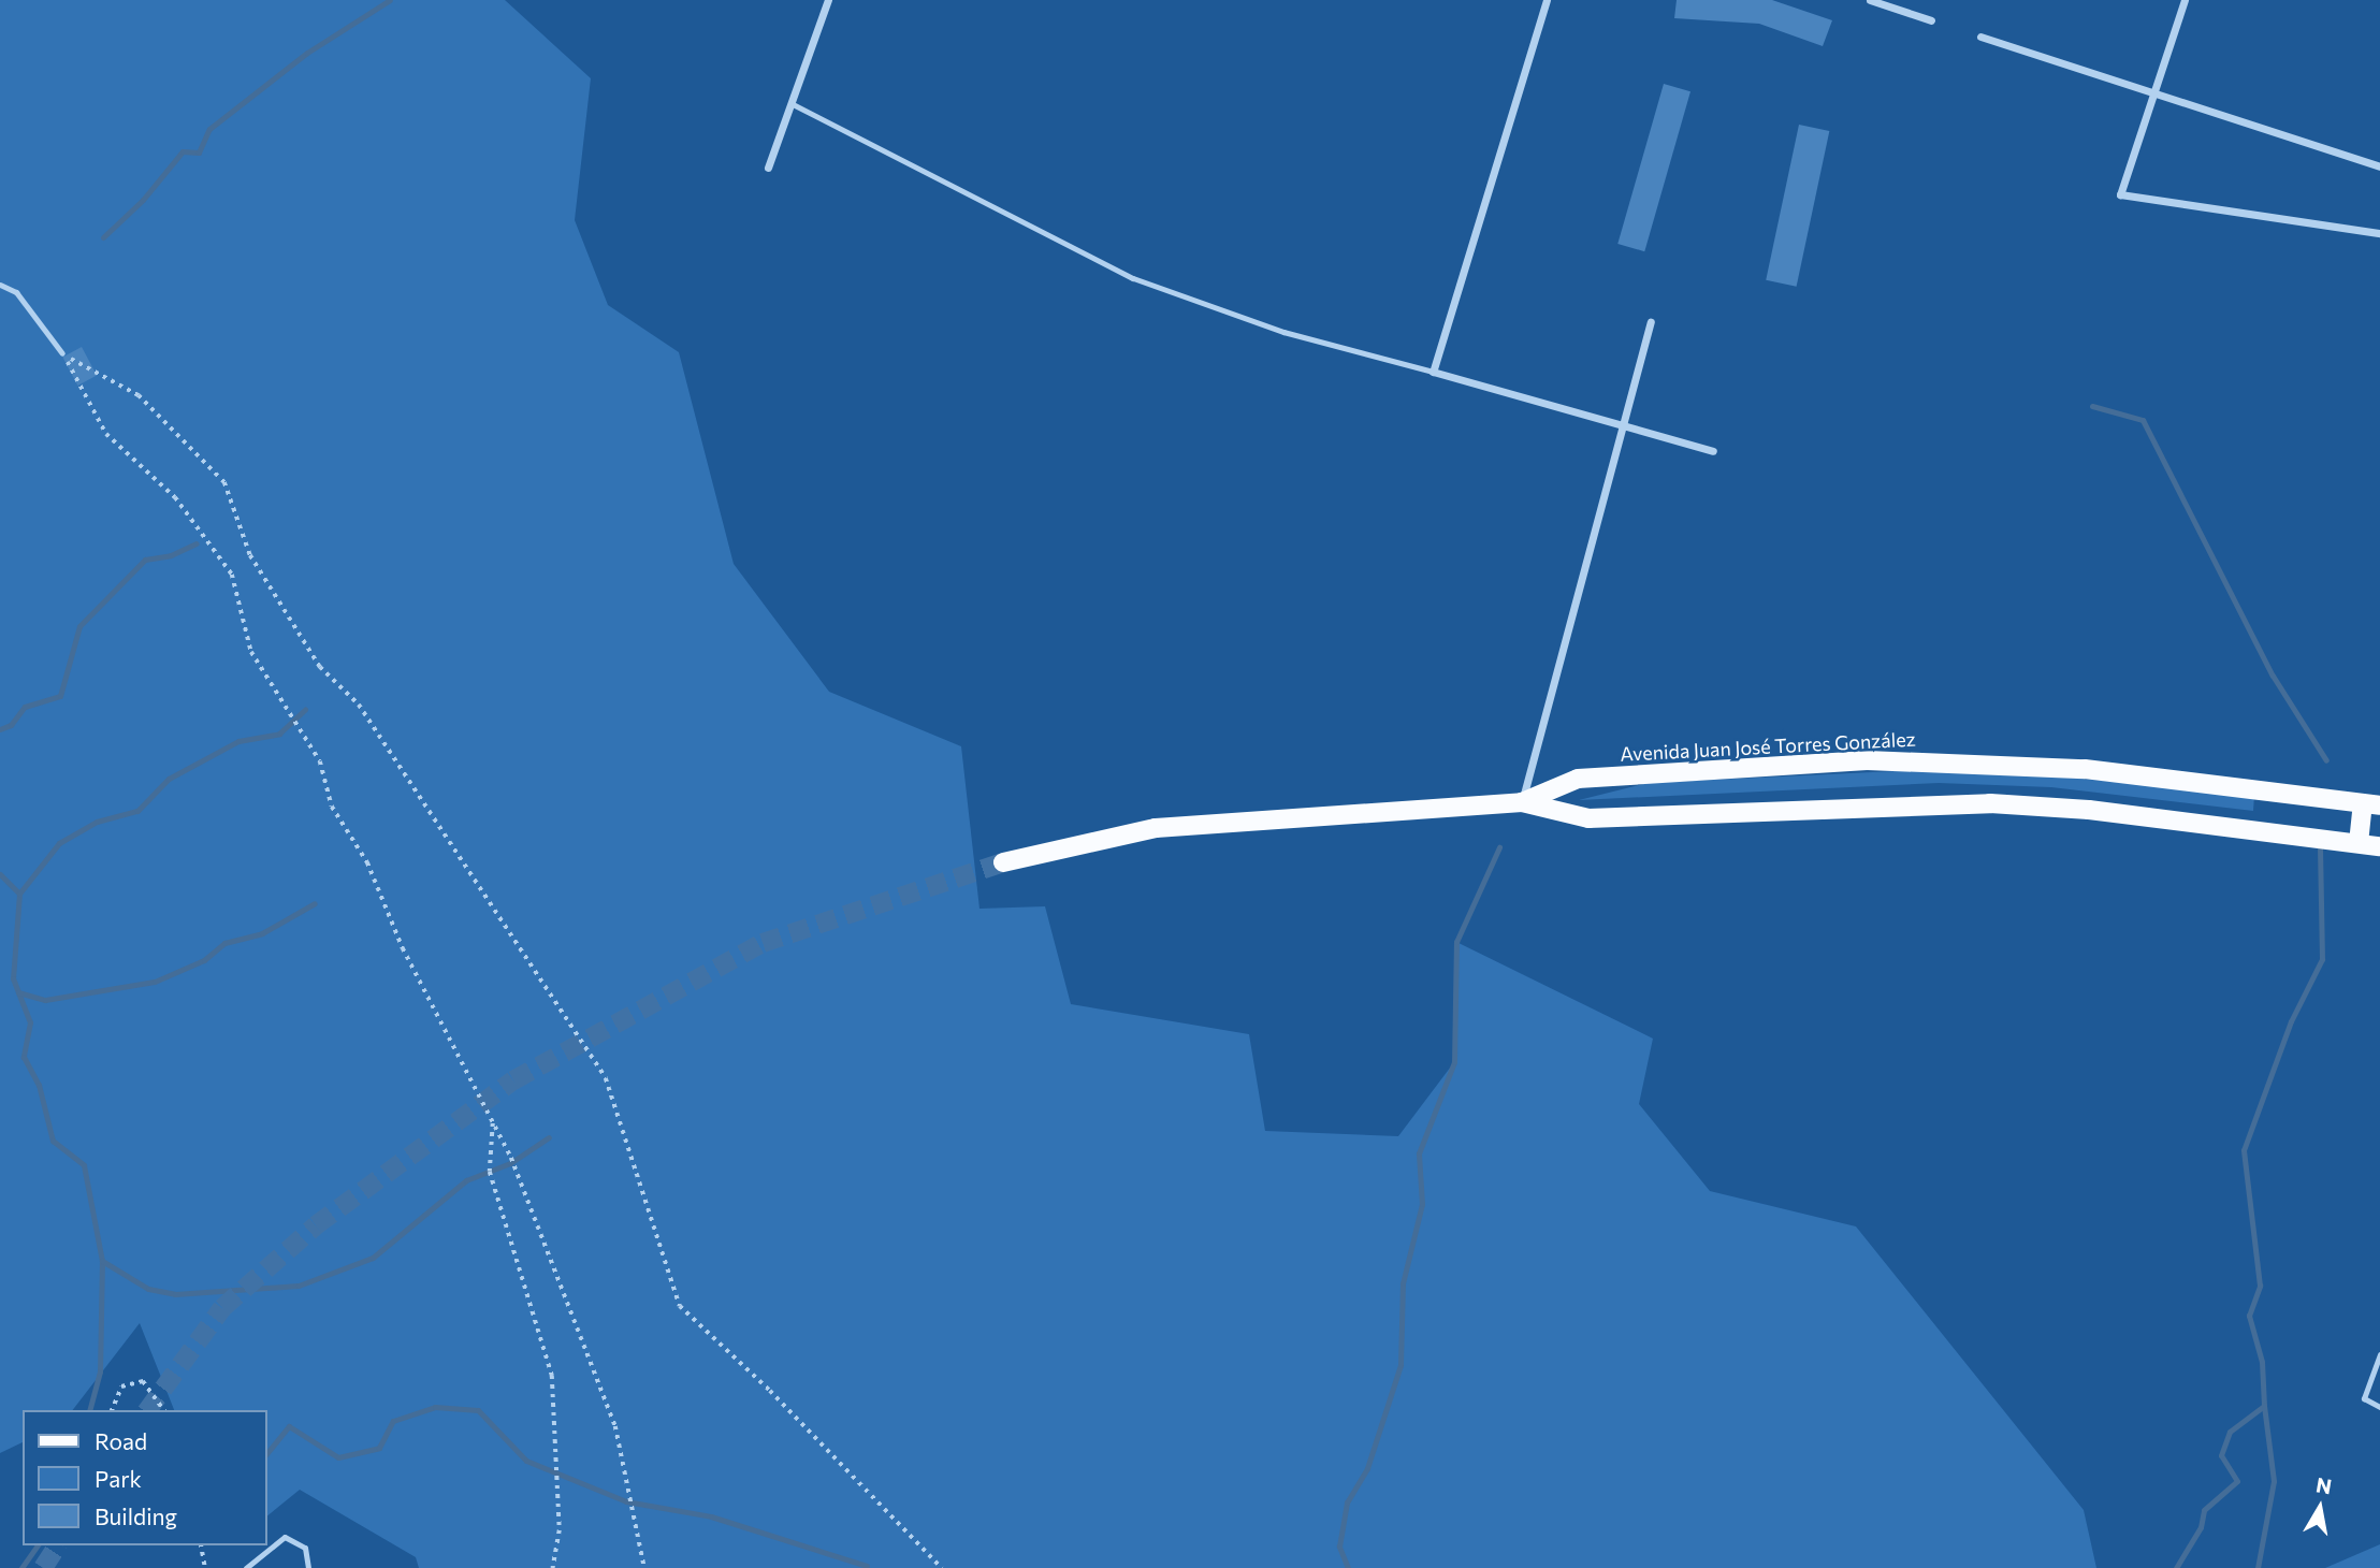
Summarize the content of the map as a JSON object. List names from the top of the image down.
{
  "streets": {
    "main road": ["Avenida Juan José Torres González"]
  },
  "legend": ["Road", "Park", "Building"],
  "north": "top"
}
